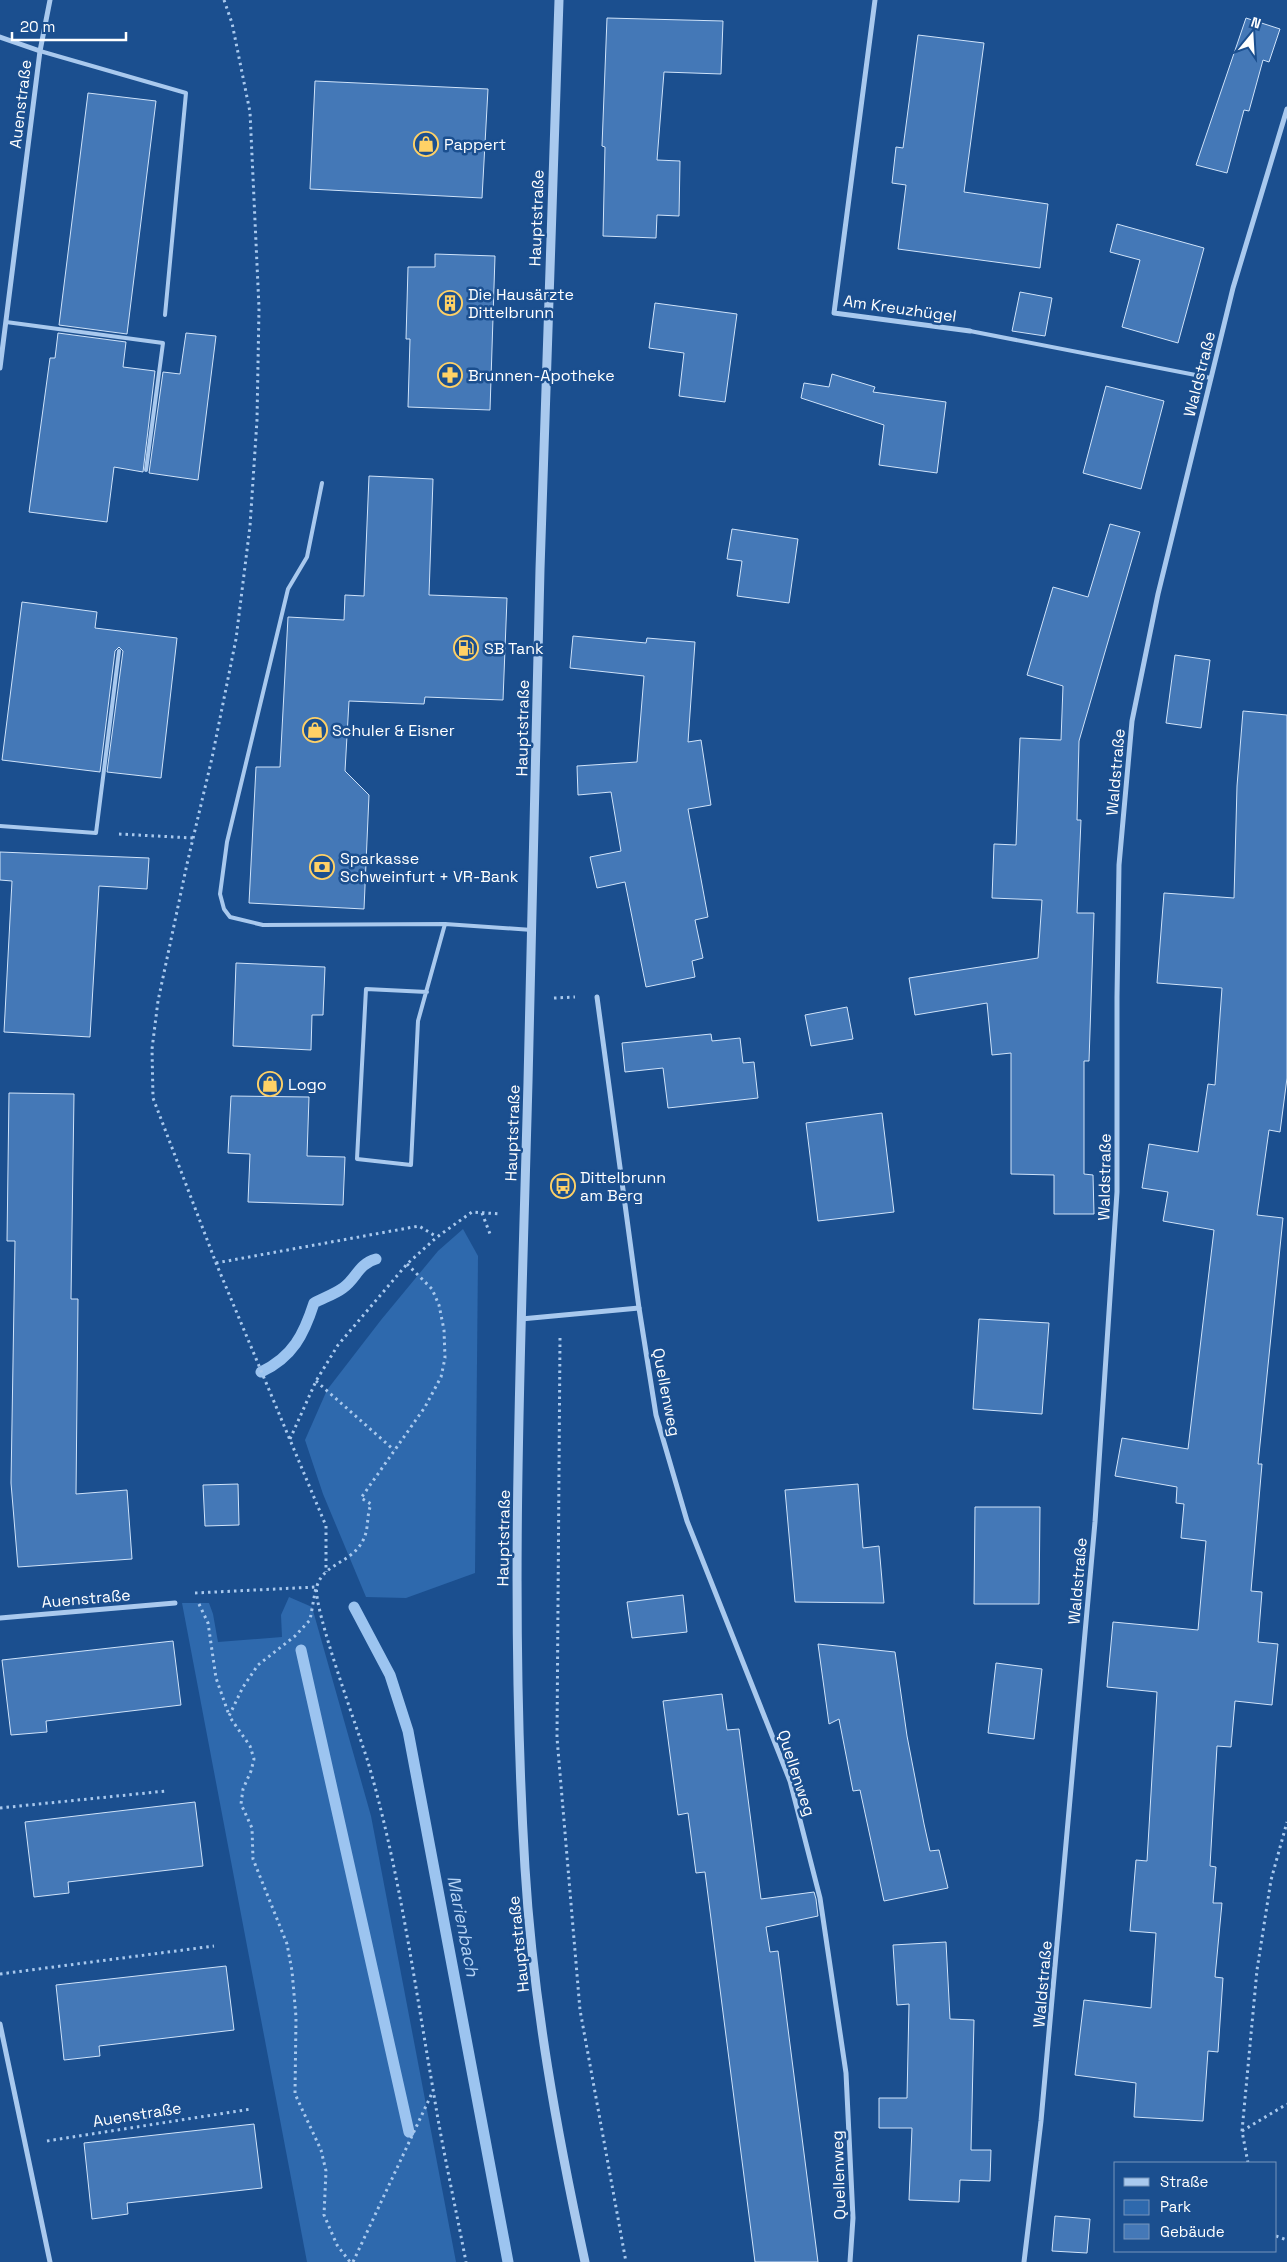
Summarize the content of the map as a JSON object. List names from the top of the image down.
{
  "streets": {
    "street": [
      "Auenstraße",
      "Hauptstraße",
      "Am Kreuzhügel",
      "Waldstraße",
      "Quellenweg"
    ]
  },
  "crossings": [
    ["Am Kreuzhügel", "Waldstraße"]
  ],
  "water": ["Marienbach"],
  "places": {
    "shop": ["Pappert", "Schuler & Eisner", "Logo"],
    "building": ["Die Hausärzte Dittelbrunn"],
    "pharmacy": ["Brunnen-Apotheke"],
    "fuel station": ["SB Tank"],
    "bank": ["Sparkasse Schweinfurt + VR-Bank"],
    "bus stop": ["Dittelbrunn am Berg"]
  },
  "legend": ["Straße", "Park", "Gebäude"],
  "scale_bar": "20 m",
  "north": "top"
}
